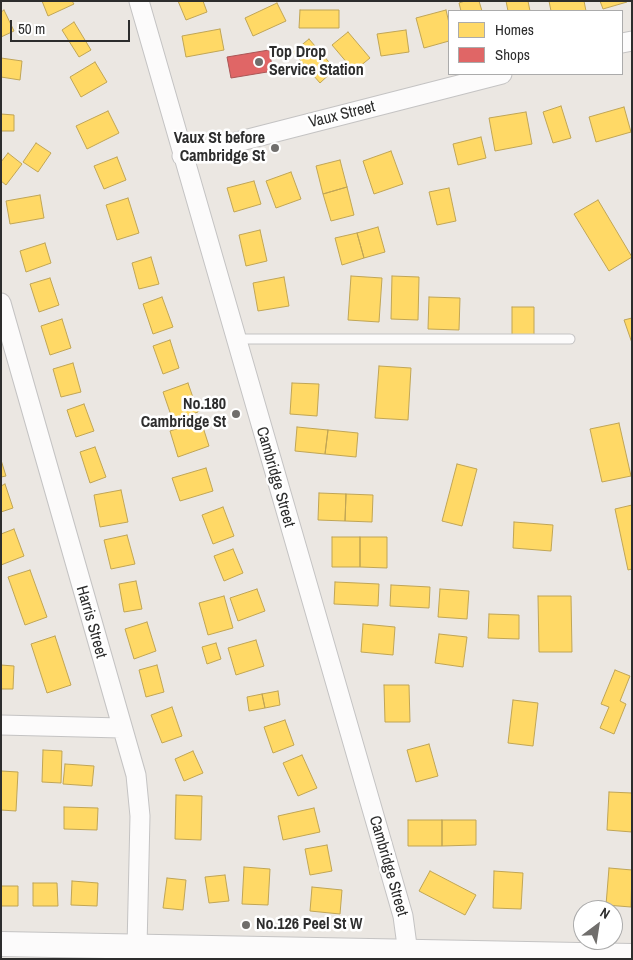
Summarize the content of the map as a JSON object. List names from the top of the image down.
{
  "streets": {
    "street": ["Vaux Street", "Cambridge Street", "Harris Street"]
  },
  "crossings": [
    ["Vaux Street", "Cambridge Street"]
  ],
  "places": [
    "Top Drop Service Station",
    "Vaux St before Cambridge St",
    "No.180 Cambridge St",
    "No.126 Peel St W"
  ],
  "legend": ["Homes", "Shops"],
  "scale_bar": "50 m",
  "north": "top right"
}
